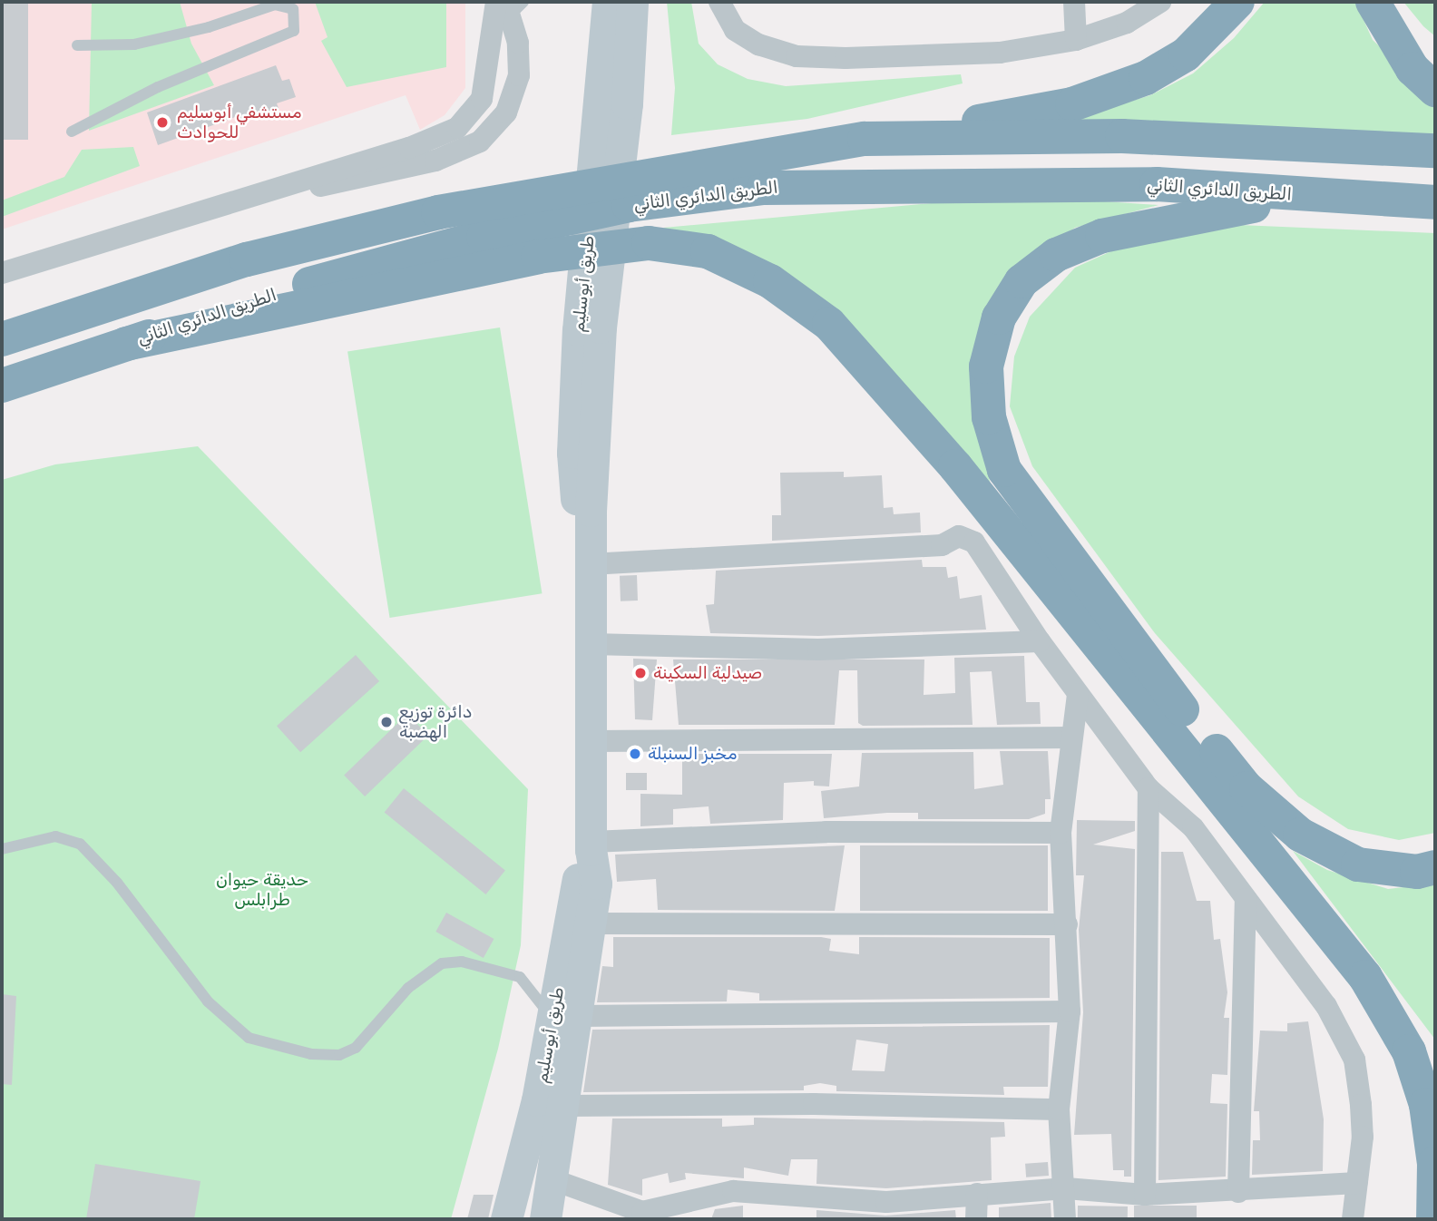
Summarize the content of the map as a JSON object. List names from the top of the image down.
{
  "streets": {
    "highway": ["الطريق الدائري الثاني"],
    "main road": ["طريق أبوسليم"]
  },
  "parks": ["حديقة حيوان طرابلس"],
  "places": [
    "مستشفي أبوسليم للحوادث",
    "صيدلية السكينة",
    "دائرة توزيع الهضبة",
    "مخبز السنبلة"
  ]
}
